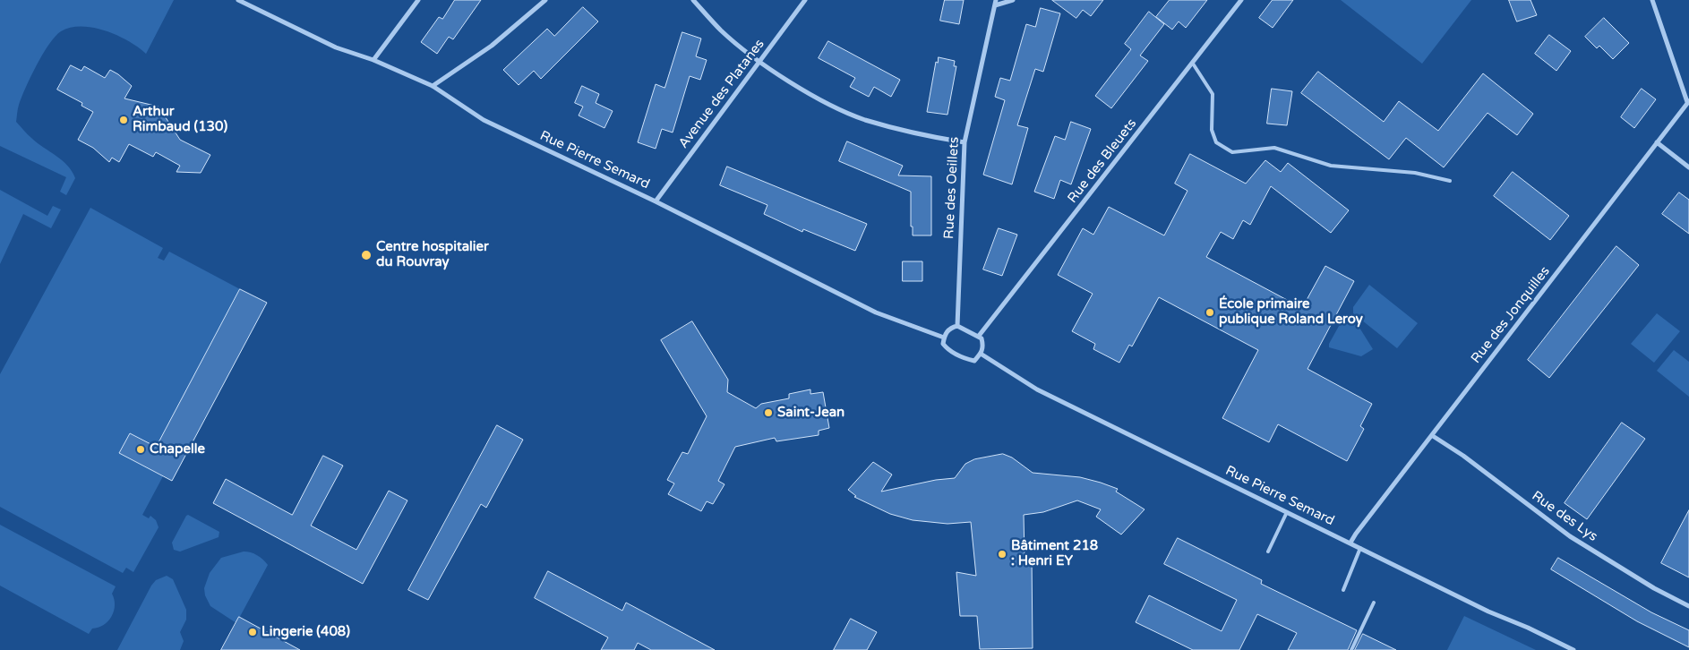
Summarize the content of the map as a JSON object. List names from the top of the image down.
{
  "streets": {
    "street": [
      "Avenue des Platanes",
      "Rue Pierre Semard",
      "Rue des Bleuets",
      "Rue des Oeillets",
      "Rue des Jonquilles",
      "Rue des Lys"
    ]
  },
  "crossings": [
    ["Avenue des Platanes", "Rue Pierre Semard"],
    ["Rue Pierre Semard", "Rue des Bleuets"],
    ["Rue Pierre Semard", "Rue des Oeillets"],
    ["Rue Pierre Semard", "Rue des Jonquilles"],
    ["Rue des Bleuets", "Rue des Oeillets"],
    ["Rue des Jonquilles", "Rue des Lys"]
  ],
  "places": [
    "Arthur Rimbaud (130)",
    "Centre hospitalier du Rouvray",
    "École primaire publique Roland Leroy",
    "Saint-Jean",
    "Chapelle",
    "Bâtiment 218 : Henri EY",
    "Lingerie (408)"
  ]
}
